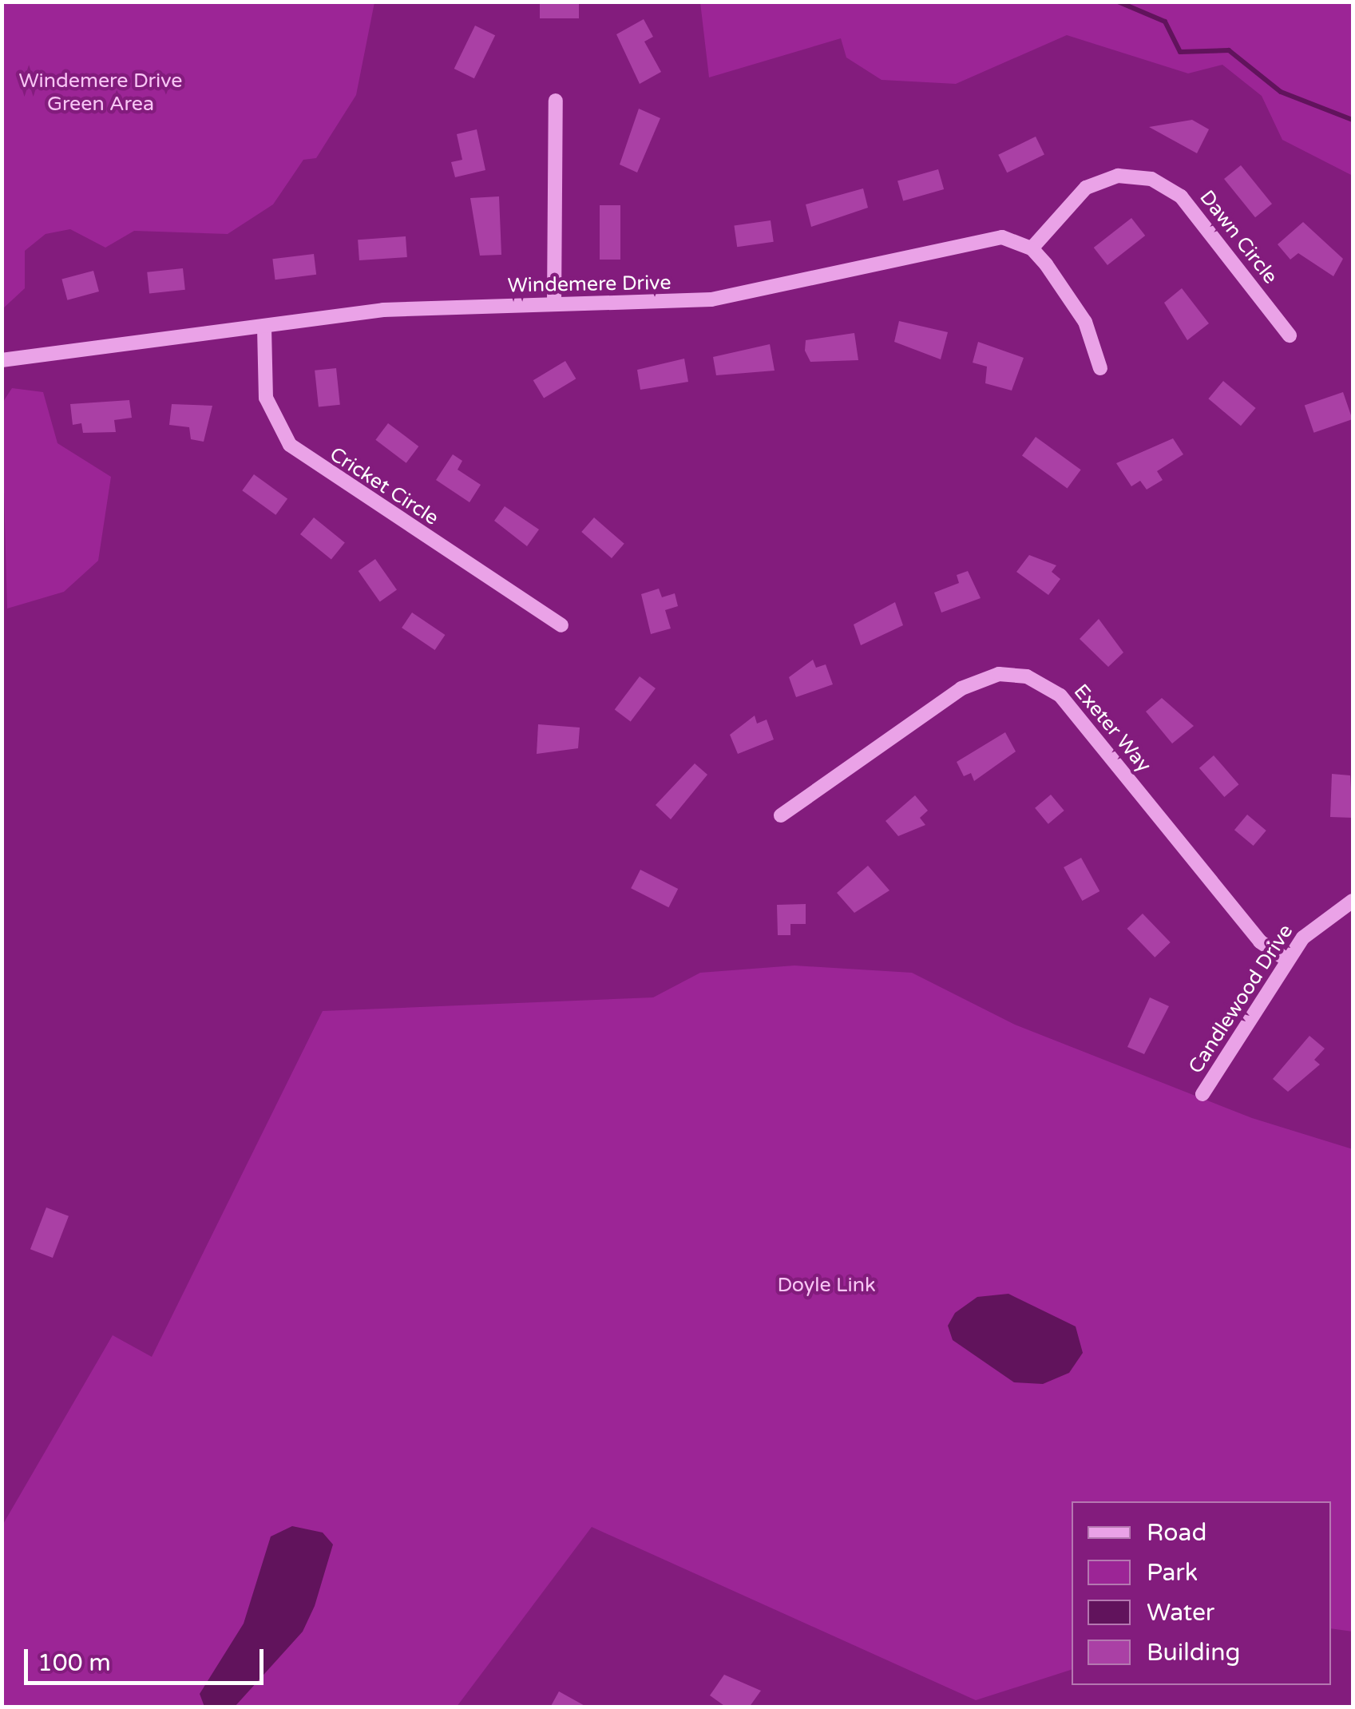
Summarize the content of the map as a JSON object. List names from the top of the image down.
{
  "streets": {
    "street": [
      "Dawn Circle",
      "Windemere Drive",
      "Cricket Circle",
      "Exeter Way",
      "Candlewood Drive"
    ]
  },
  "crossings": [
    ["Dawn Circle", "Windemere Drive"],
    ["Windemere Drive", "Cricket Circle"],
    ["Exeter Way", "Candlewood Drive"]
  ],
  "parks": ["Windemere Drive Green Area", "Doyle Link"],
  "legend": [
    "Road",
    "Park",
    "Water",
    "Building"
  ],
  "scale_bar": "100 m"
}
